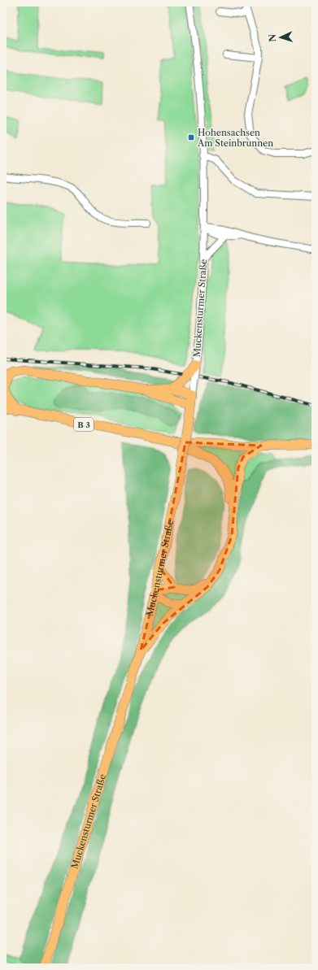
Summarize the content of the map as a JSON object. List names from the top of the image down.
{
  "streets": {
    "main road": ["Muckensturmer Straße", "B 3"]
  },
  "places": {
    "transit": ["Hohensachsen Am Steinbrunnen"]
  },
  "north": "left"
}
